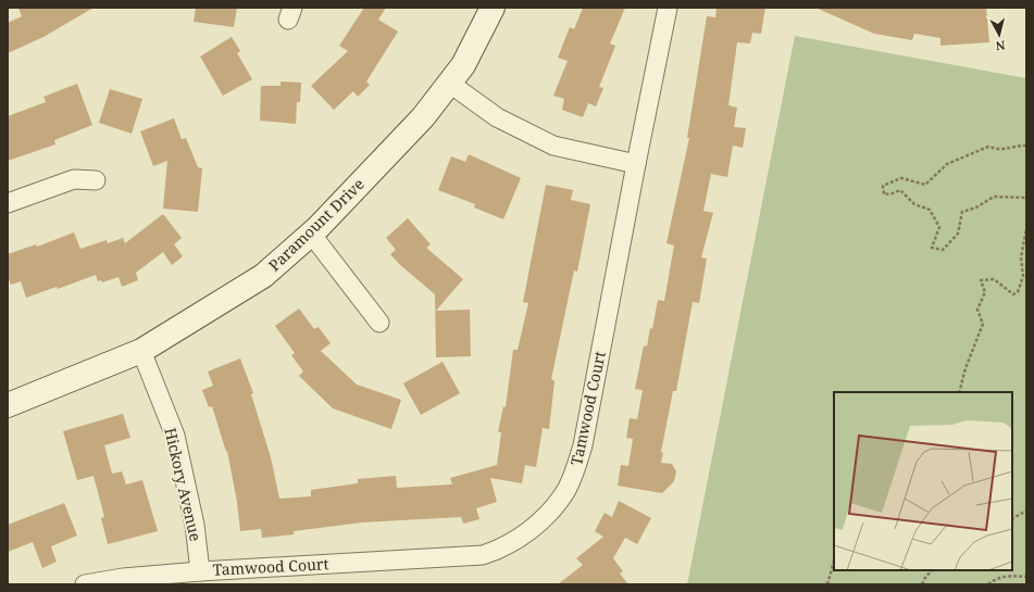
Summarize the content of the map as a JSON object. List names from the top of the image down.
{
  "streets": {
    "street": ["Paramount Drive", "Tamwood Court", "Hickory Avenue"]
  },
  "crossings": [
    ["Paramount Drive", "Hickory Avenue"],
    ["Tamwood Court", "Hickory Avenue"]
  ],
  "north": "bottom"
}
